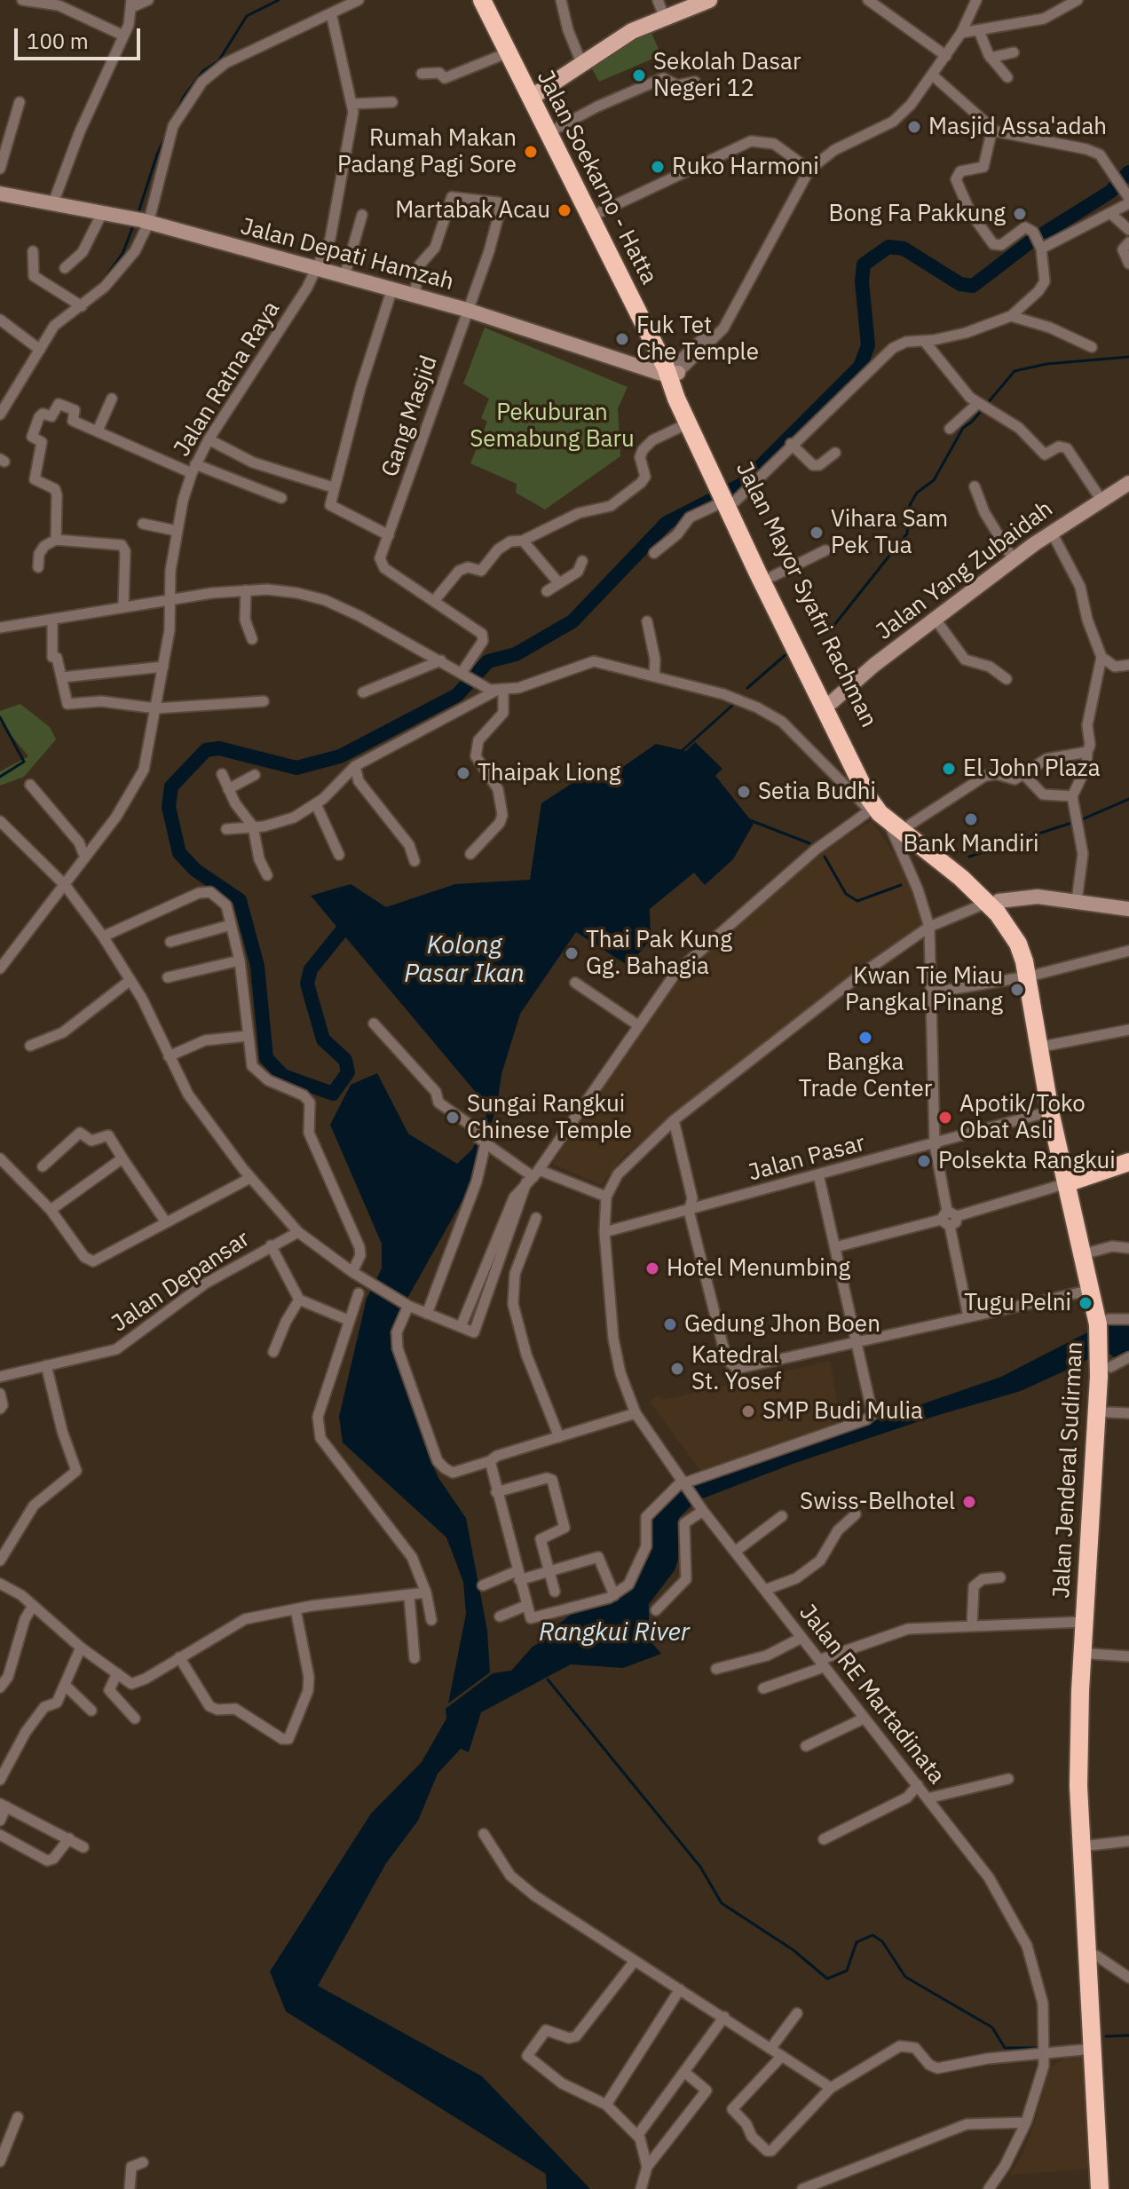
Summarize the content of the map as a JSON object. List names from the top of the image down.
{
  "streets": {
    "highway": ["Jalan Soekarno - Hatta", "Jalan Mayor Syafri Rachman", "Jalan Jenderal Sudirman"],
    "main road": ["Jalan Depati Hamzah", "Jalan Yang Zubaidah"],
    "street": [
      "Jalan Ratna Raya",
      "Gang Masjid",
      "Jalan Pasar",
      "Jalan Depansar",
      "Jalan RE Martadinata"
    ]
  },
  "crossings": [
    ["Jalan Soekarno - Hatta", "Jalan Depati Hamzah"],
    ["Jalan Soekarno - Hatta", "Jalan Mayor Syafri Rachman"],
    ["Jalan Depati Hamzah", "Jalan Ratna Raya"],
    ["Jalan Depati Hamzah", "Gang Masjid"],
    ["Jalan Depati Hamzah", "Jalan Mayor Syafri Rachman"],
    ["Jalan Yang Zubaidah", "Jalan Mayor Syafri Rachman"],
    ["Jalan Mayor Syafri Rachman", "Jalan Jenderal Sudirman"],
    ["Jalan Pasar", "Jalan Jenderal Sudirman"],
    ["Jalan Pasar", "Jalan RE Martadinata"]
  ],
  "water": ["Kolong Pasar Ikan", "Rangkui River"],
  "parks": ["Pekuburan Semabung Baru"],
  "places": [
    "Sekolah Dasar Negeri 12",
    "Masjid Assa'adah",
    "Rumah Makan Padang Pagi Sore",
    "Ruko Harmoni",
    "Martabak Acau",
    "Bong Fa Pakkung",
    "Fuk Tet Che Temple",
    "Vihara Sam Pek Tua",
    "El John Plaza",
    "Thaipak Liong",
    "Setia Budhi",
    "Bank Mandiri",
    "Thai Pak Kung Gg. Bahagia",
    "Kwan Tie Miau Pangkal Pinang",
    "Bangka Trade Center",
    "Sungai Rangkui Chinese Temple",
    "Apotik/Toko Obat Asli",
    "Polsekta Rangkui",
    "Hotel Menumbing",
    "Tugu Pelni",
    "Gedung Jhon Boen",
    "Katedral St. Yosef",
    "SMP Budi Mulia",
    "Swiss-Belhotel"
  ],
  "scale_bar": "100 m"
}
